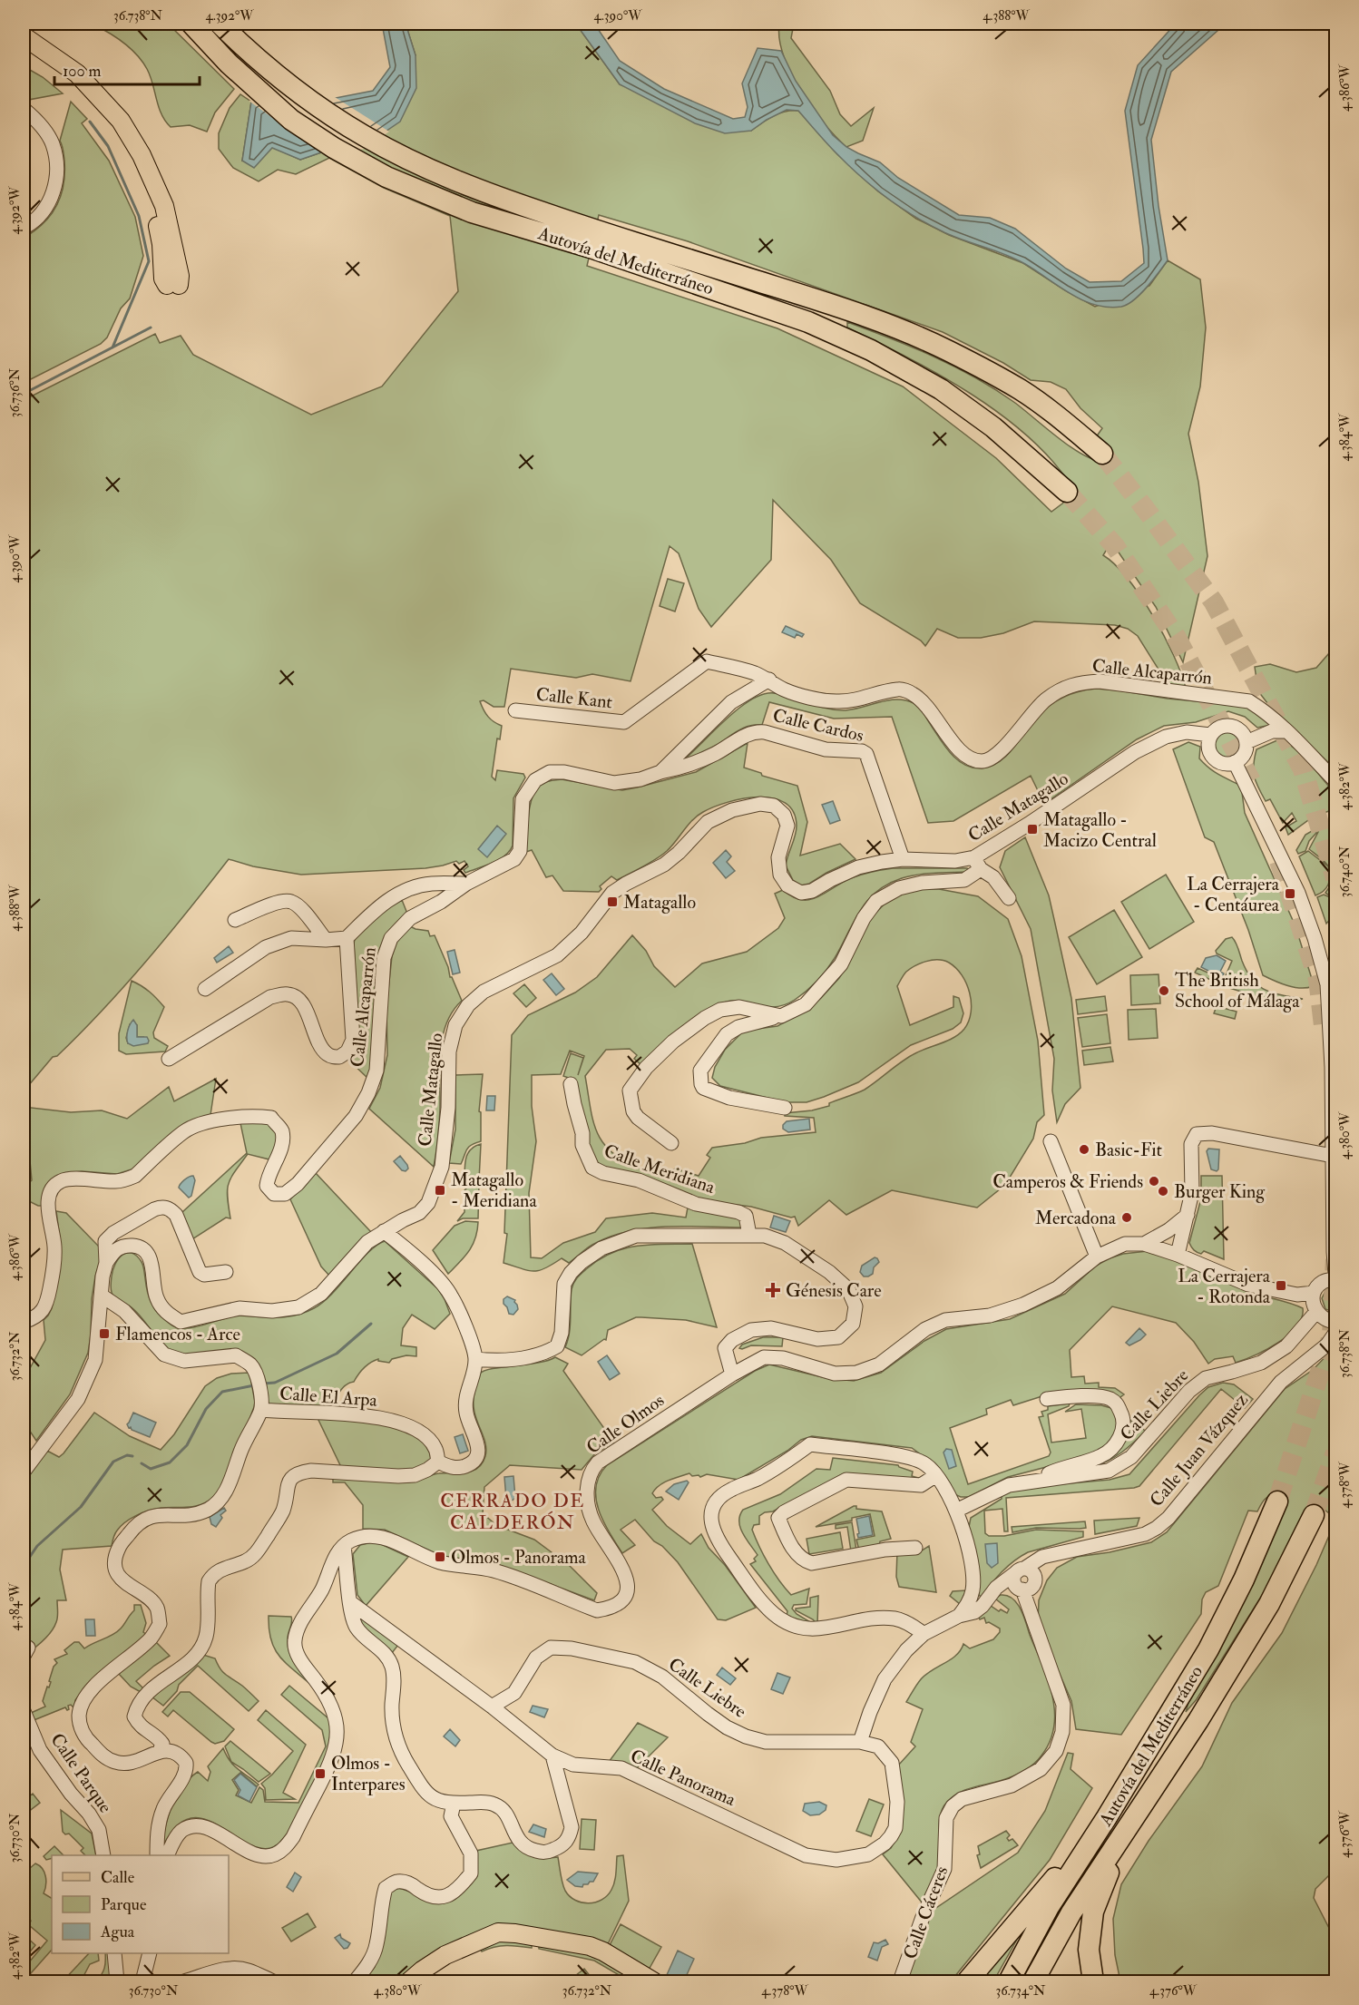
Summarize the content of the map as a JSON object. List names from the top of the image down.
{
  "streets": {
    "highway": ["Autovía del Mediterráneo"],
    "street": [
      "Calle Alcaparrón",
      "Calle Kant",
      "Calle Cardos",
      "Calle Matagallo",
      "Calle Meridiana",
      "Calle El Arpa",
      "Calle Liebre",
      "Calle Olmos",
      "Calle Juan Vázquez",
      "Calle Parque",
      "Calle Panorama",
      "Calle Cáceres"
    ]
  },
  "crossings": [
    ["Calle Alcaparrón", "Calle Kant"],
    ["Calle Alcaparrón", "Calle Cardos"],
    ["Calle Cardos", "Calle Matagallo"],
    ["Calle Liebre", "Calle Panorama"],
    ["Calle Juan Vázquez", "Calle Cáceres"]
  ],
  "districts": ["CERRADO DE CALDERÓN"],
  "places": {
    "transit": [
      "Matagallo - Macizo Central",
      "La Cerrajera - Centáurea",
      "Matagallo",
      "Matagallo - Meridiana",
      "La Cerrajera - Rotonda",
      "Flamencos - Arce",
      "Olmos - Panorama",
      "Olmos - Interpares"
    ],
    "other": [
      "The British School of Málaga",
      "Basic-Fit",
      "Camperos & Friends",
      "Burger King",
      "Mercadona"
    ],
    "health": ["Génesis Care"]
  },
  "legend": ["Calle", "Parque", "Agua"],
  "scale_bar": "100 m",
  "coordinates": [
    "36.738°N",
    "4.392°W",
    "4.390°W",
    "4.388°W",
    "4.386°W",
    "36.736°N",
    "4.384°W",
    "4.382°W",
    "36.740°N",
    "4.380°W",
    "36.732°N",
    "4.378°W",
    "4.376°W",
    "36.730°N",
    "36.734°N"
  ]
}
